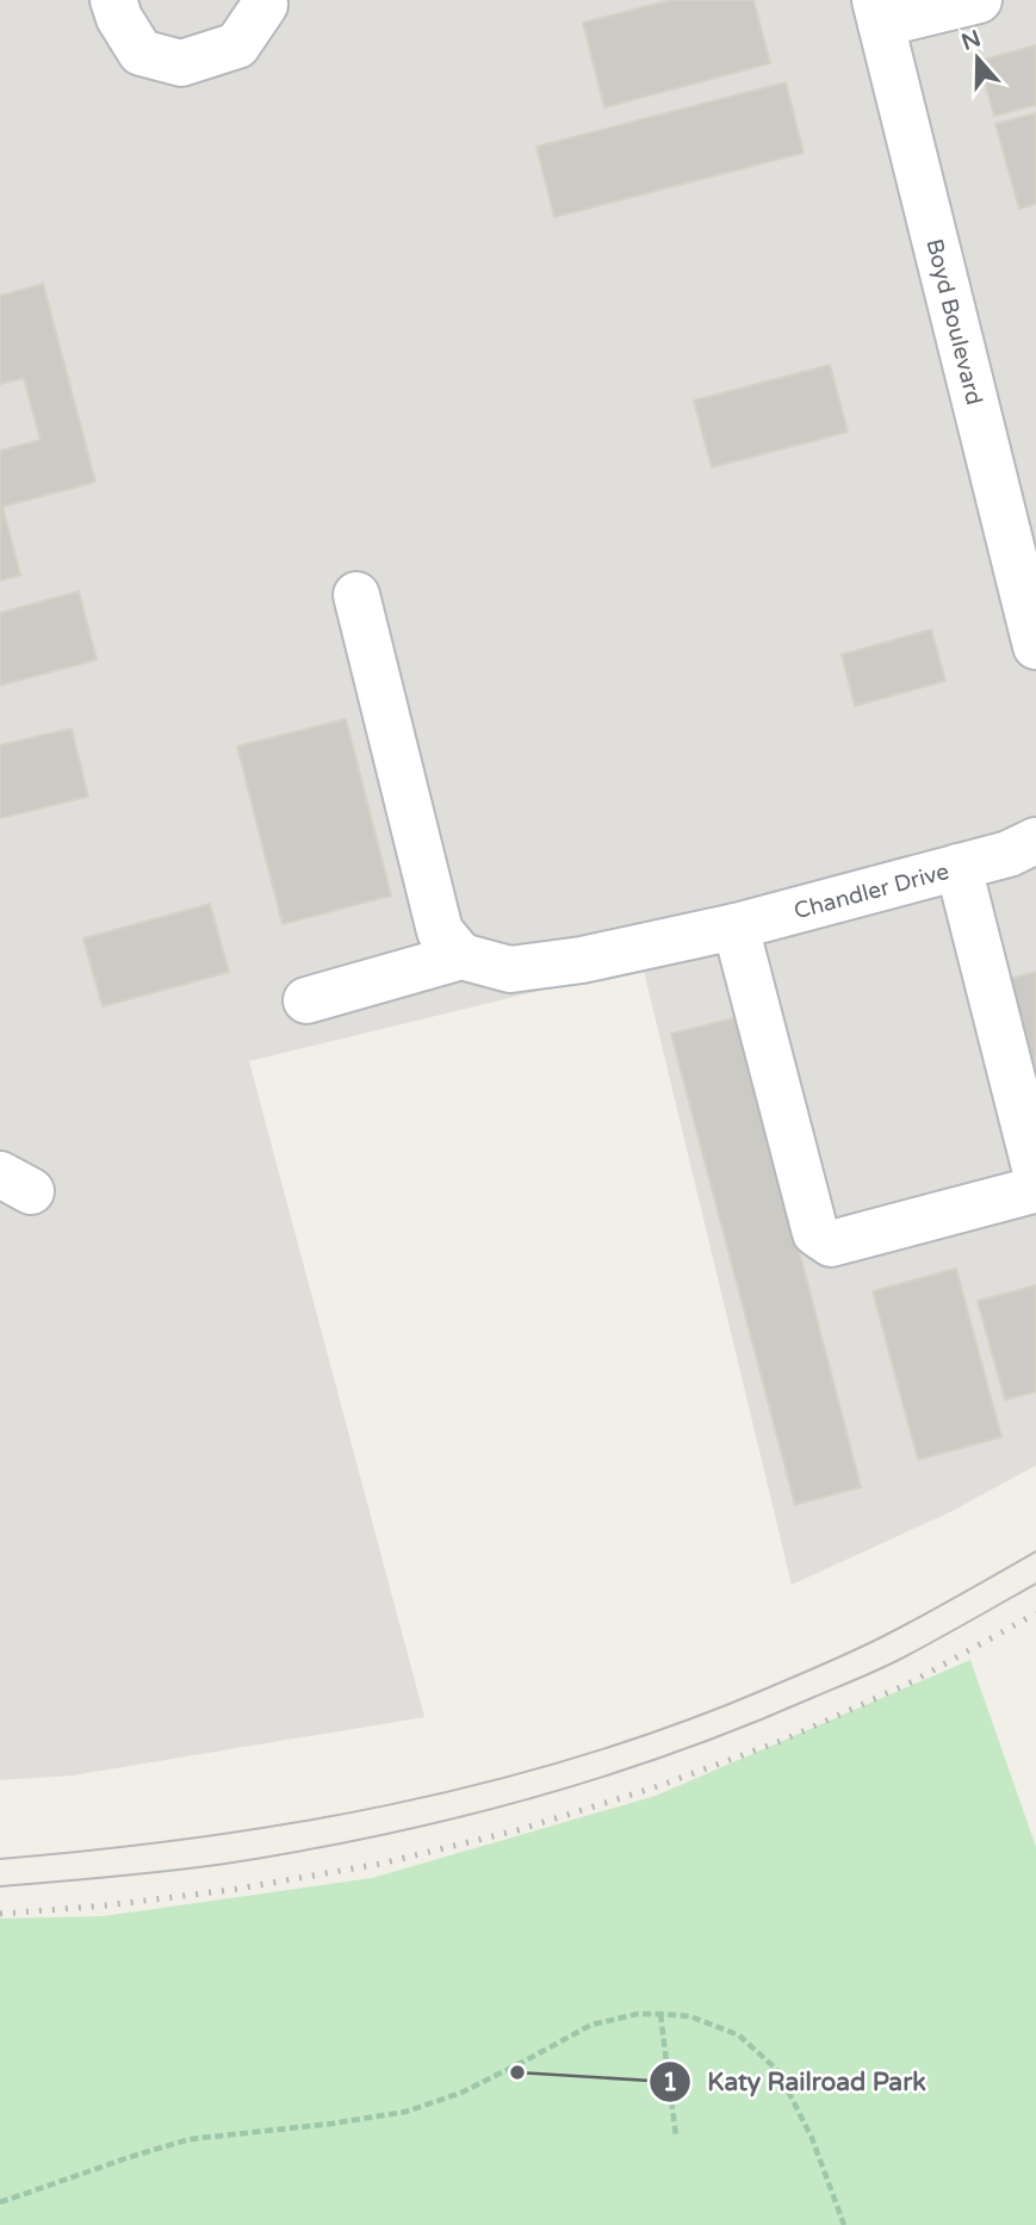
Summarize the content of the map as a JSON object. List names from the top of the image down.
{
  "streets": {
    "street": ["Boyd Boulevard", "Chandler Drive"]
  },
  "places": ["Katy Railroad Park"],
  "north": "top"
}
